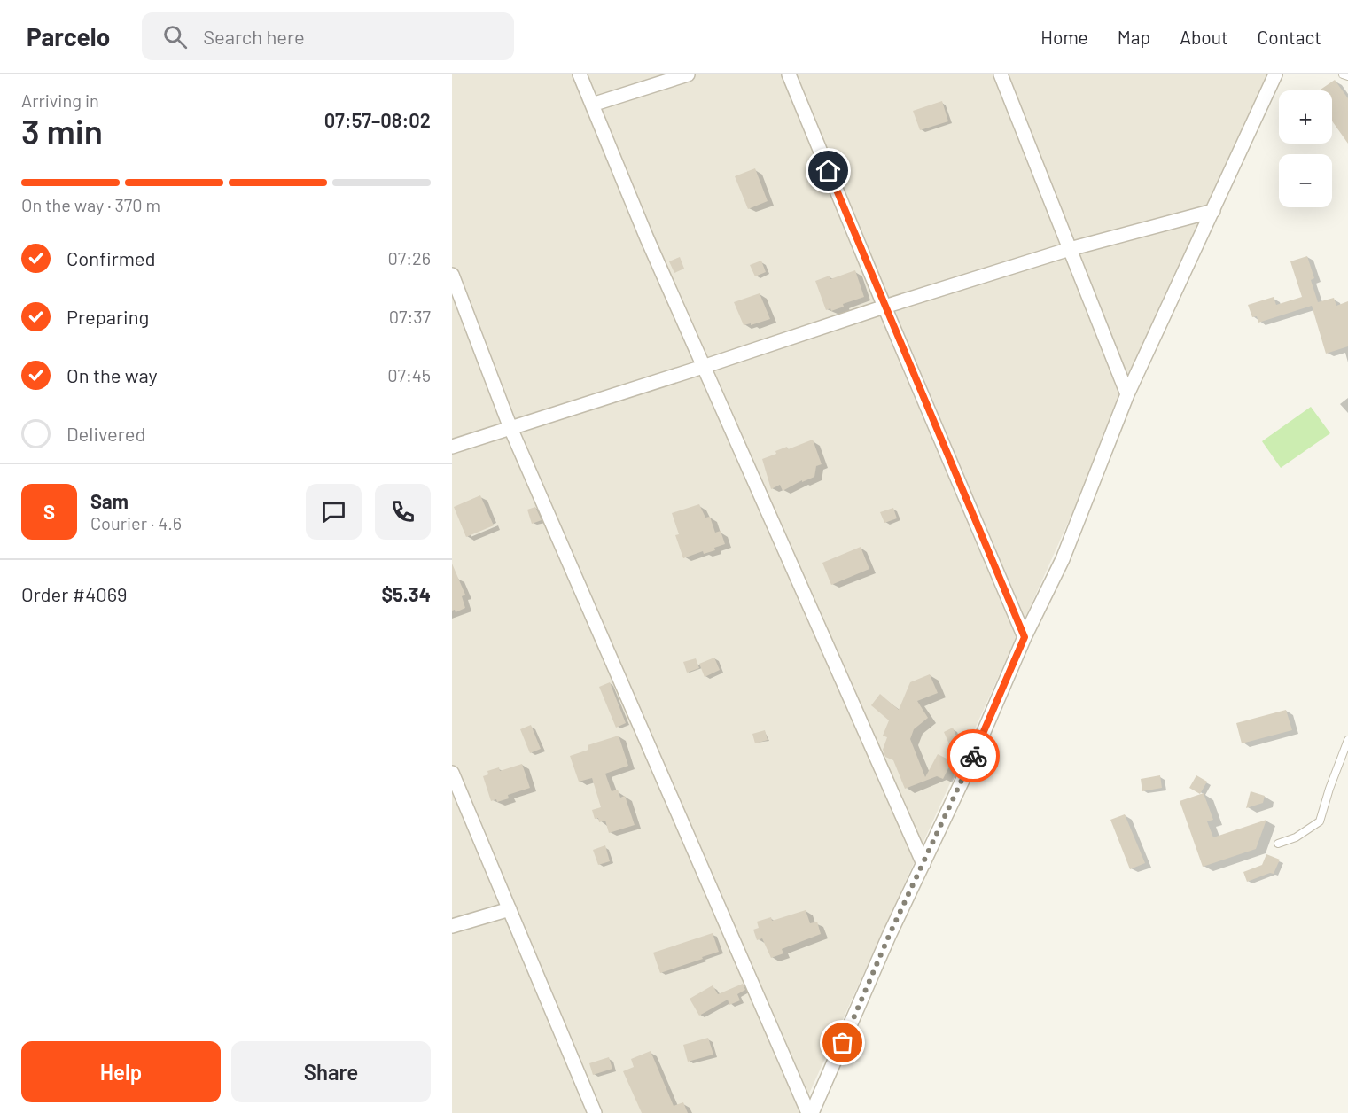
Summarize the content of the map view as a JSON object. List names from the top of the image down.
{
  "page": {
    "header": "Parcelo",
    "search": "Search here",
    "nav": [
      "Home",
      "Map",
      "About",
      "Contact"
    ],
    "heading": ["3 min", "Arriving in", "07:57–08:02"],
    "panel": [
      "Sam",
      "Courier · 4.6",
      "Order #4069",
      "$5.34"
    ],
    "map_buttons": ["+", "−"],
    "bar": "On the way · 370 m",
    "list": [
      ["Confirmed", "07:26"],
      ["Preparing", "07:37"],
      ["On the way", "07:45"],
      "Delivered"
    ],
    "round": "S",
    "buttons": ["Help", "Share"]
  }
}
